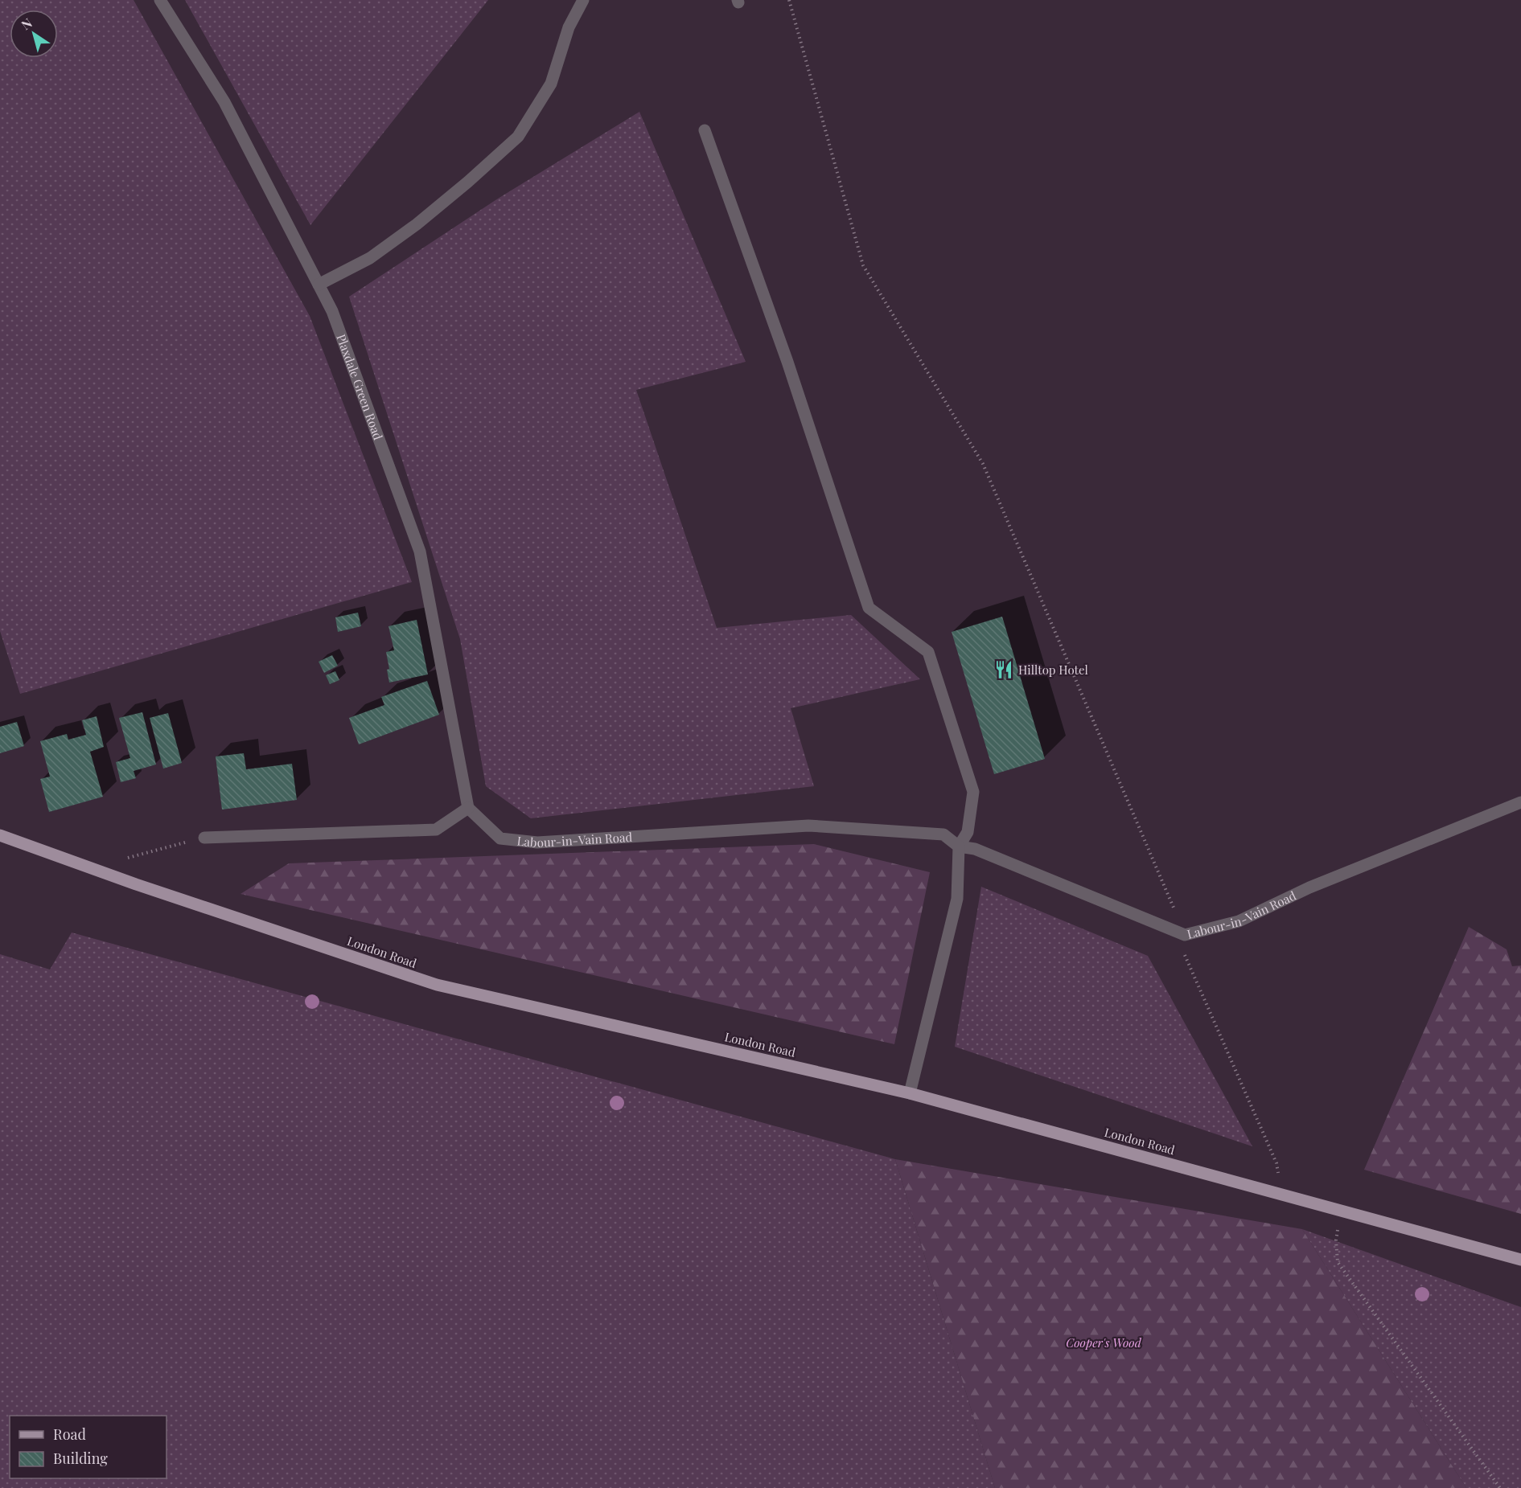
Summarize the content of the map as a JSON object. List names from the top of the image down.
{
  "streets": {
    "main road": ["London Road"],
    "street": ["Plaxdale Green Road", "Labour-in-Vain Road"]
  },
  "crossings": [
    ["Plaxdale Green Road", "Labour-in-Vain Road"]
  ],
  "parks": ["Cooper's Wood"],
  "places": {
    "restaurant": ["Hilltop Hotel"]
  },
  "legend": ["Road", "Building"],
  "north": "top left"
}
